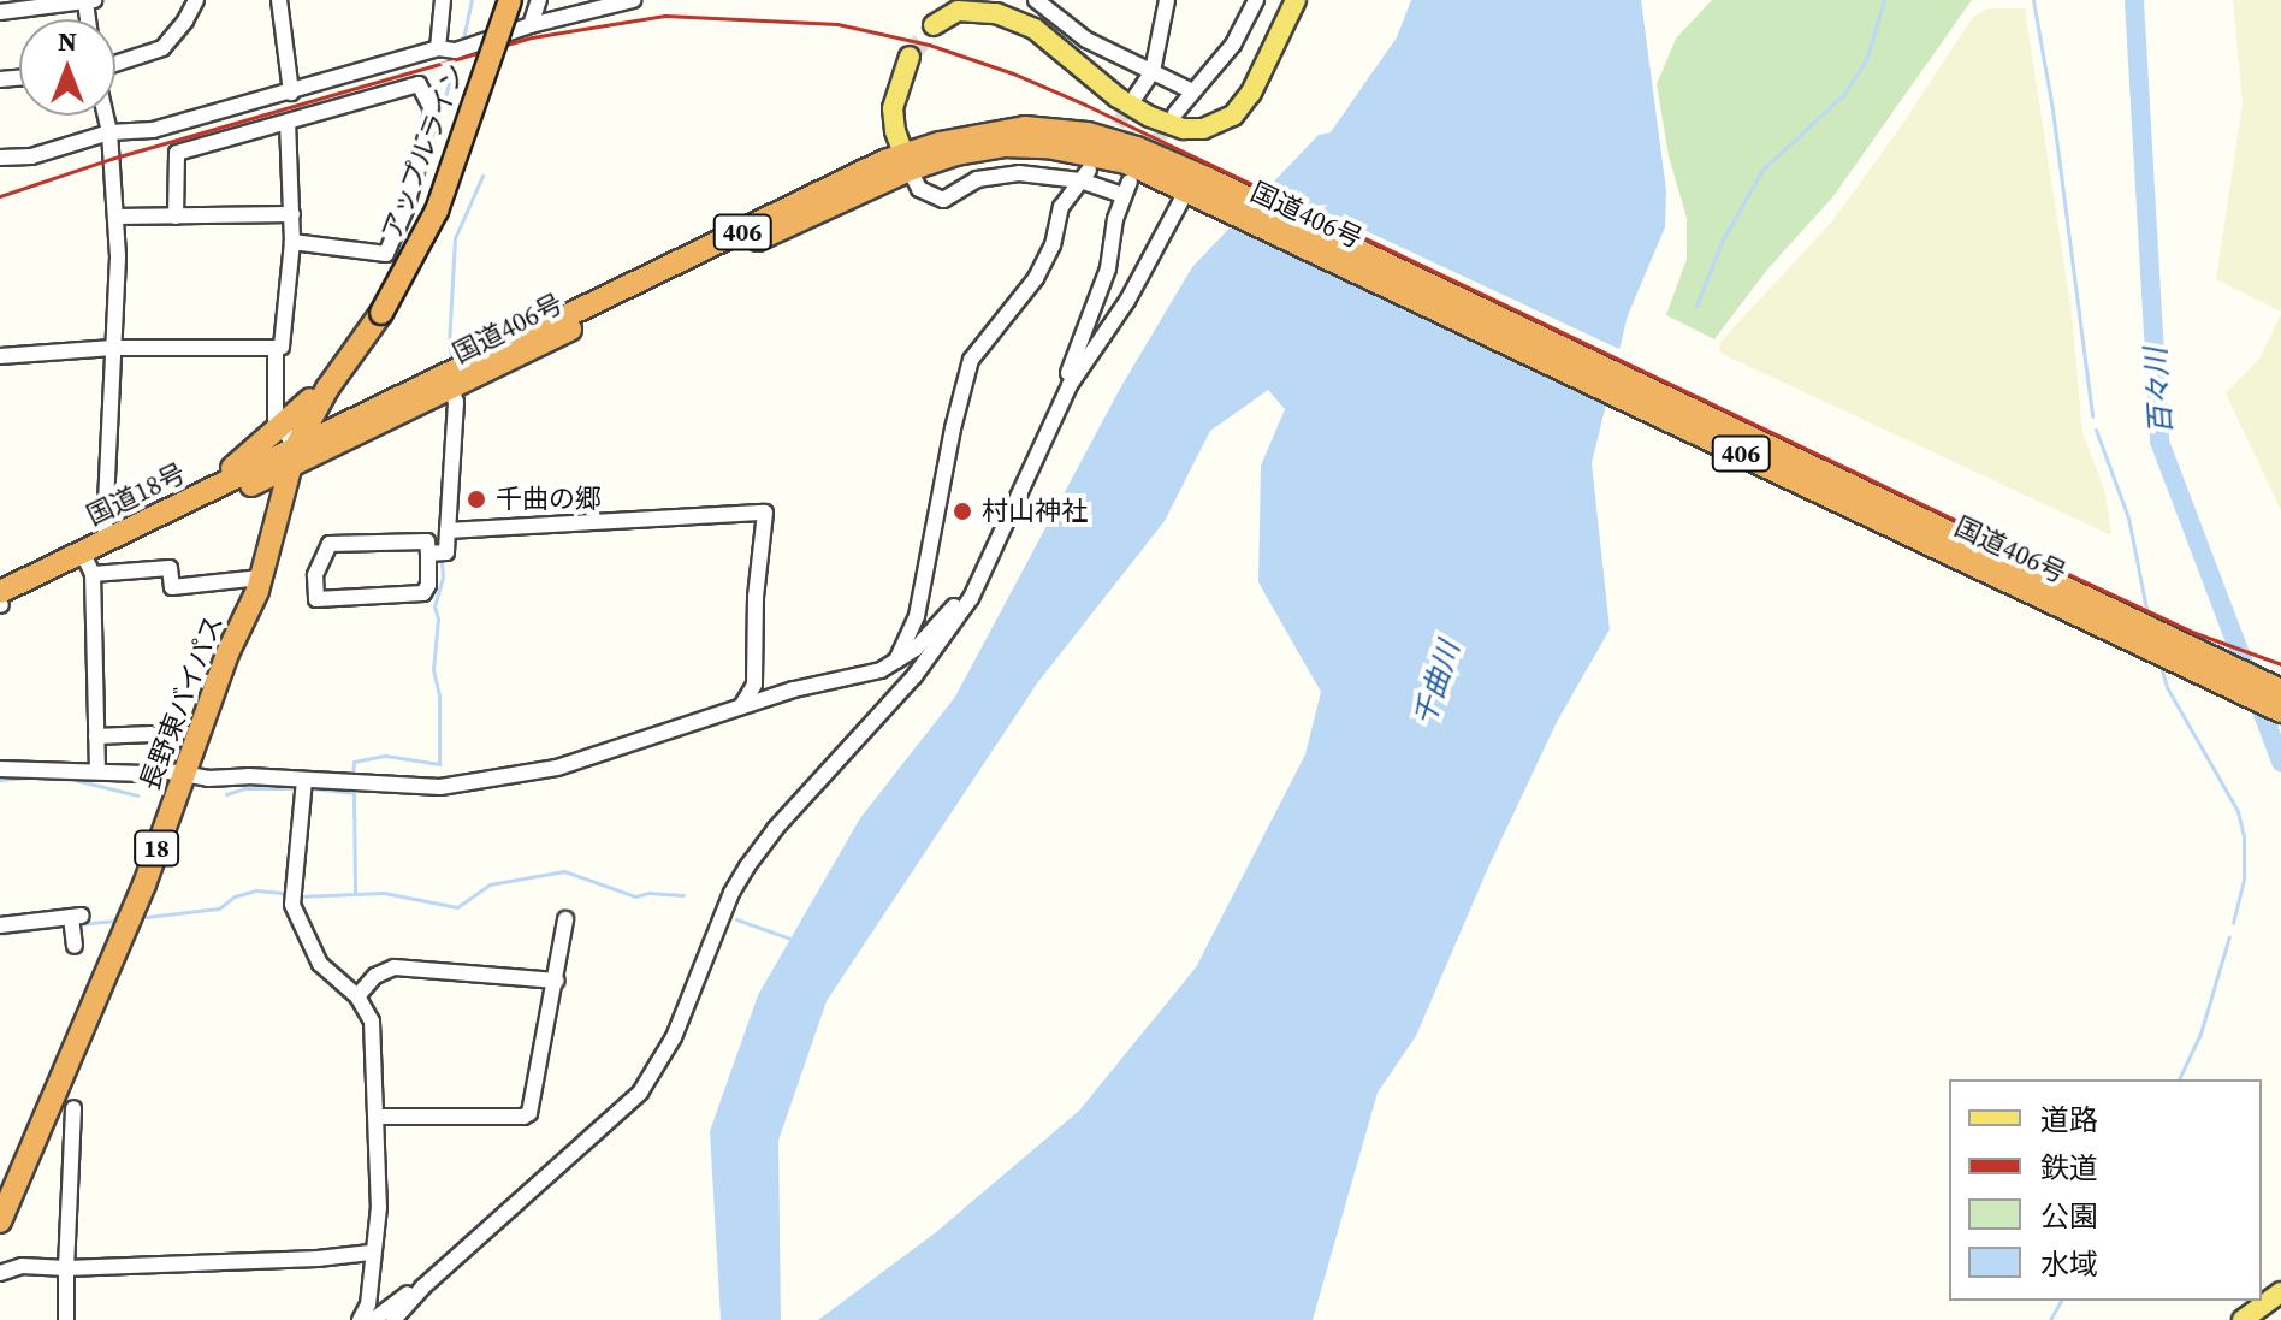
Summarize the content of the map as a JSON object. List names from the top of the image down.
{
  "streets": {
    "highway": [
      "アップルライン",
      "国道406号",
      "406",
      "国道18号",
      "長野東バイパス",
      "18"
    ]
  },
  "crossings": [
    ["アップルライン", "国道406号"],
    ["アップルライン", "国道18号"],
    ["アップルライン", "長野東バイパス"],
    ["国道406号", "国道18号"],
    ["国道406号", "長野東バイパス"],
    ["国道18号", "長野東バイパス"]
  ],
  "water": ["百々川", "千曲川"],
  "places": ["千曲の郷", "村山神社"],
  "legend": [
    "道路",
    "鉄道",
    "公園",
    "水域"
  ],
  "north": "top"
}
